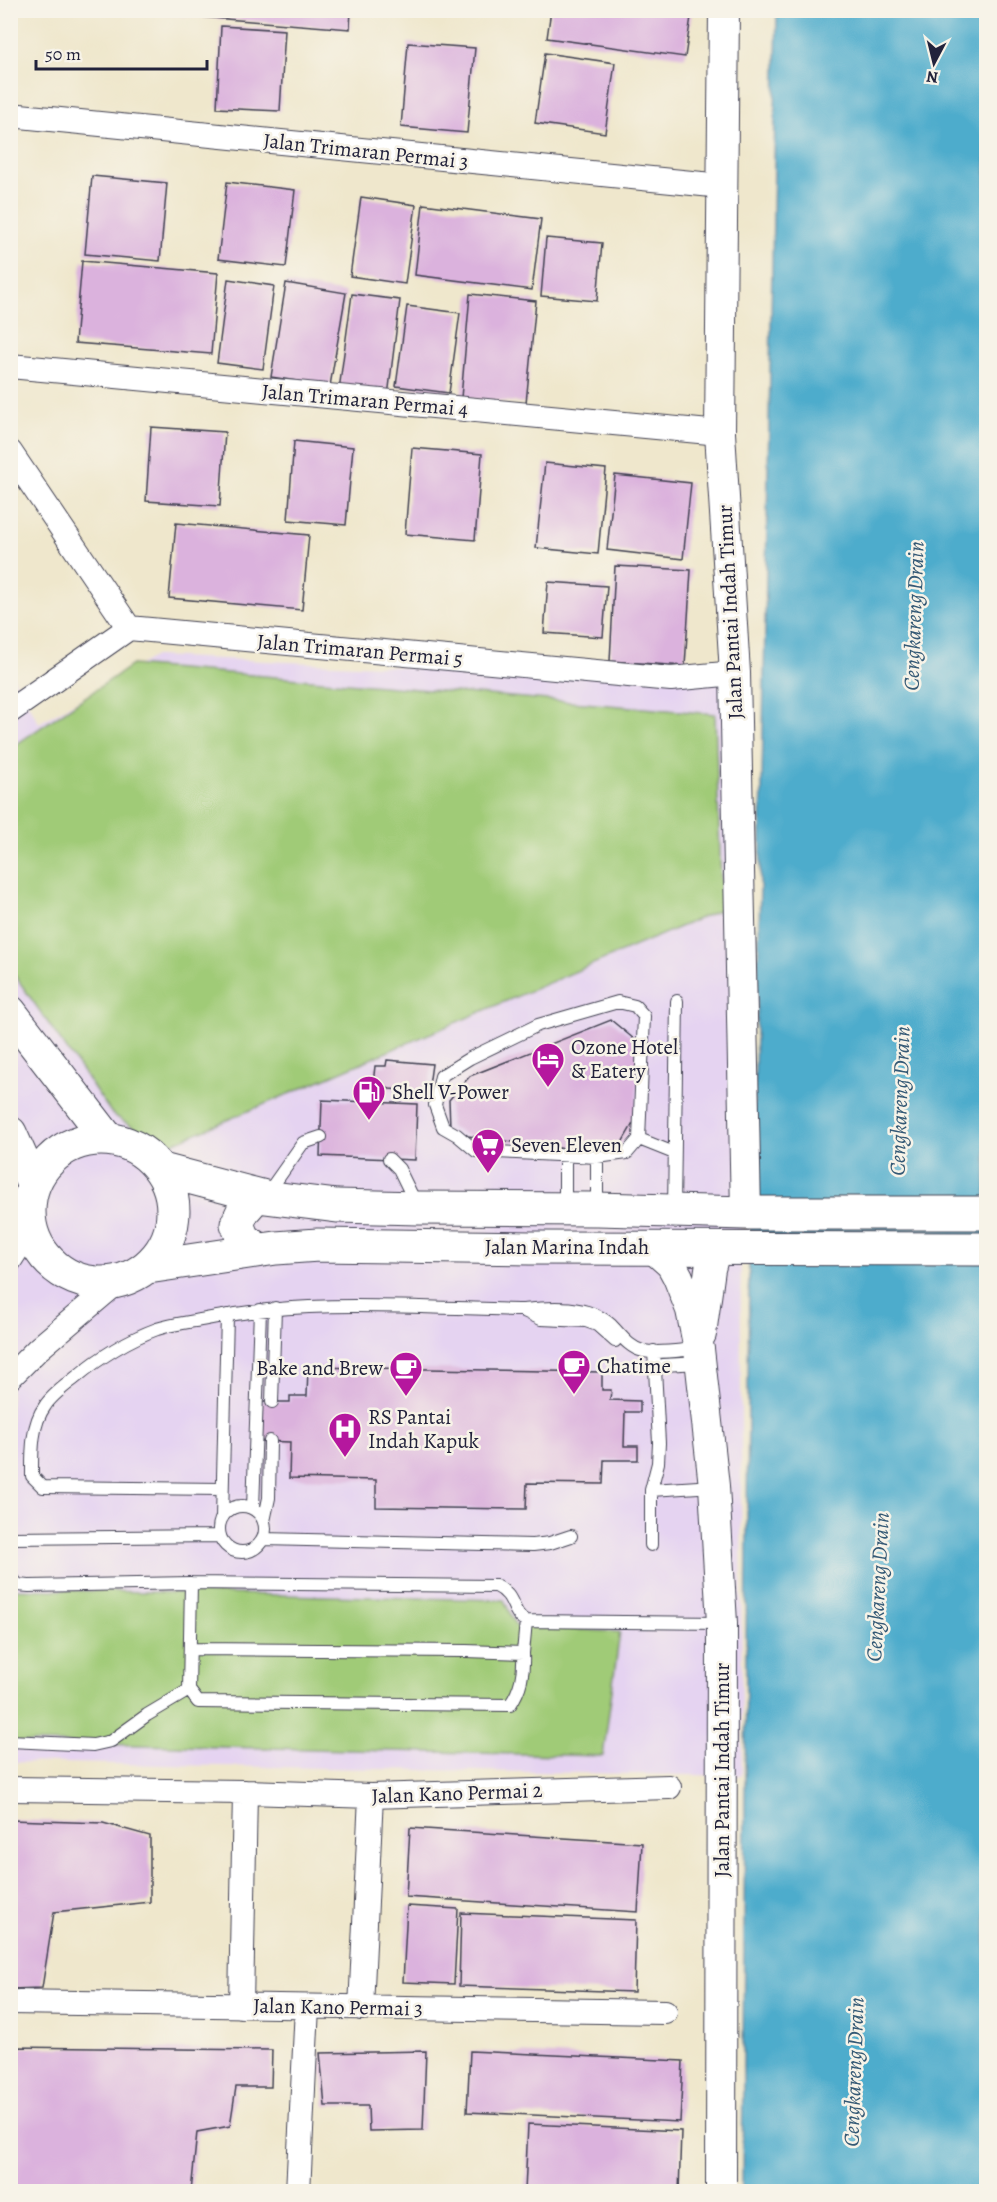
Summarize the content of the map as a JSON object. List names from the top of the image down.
{
  "streets": {
    "main road": ["Jalan Marina Indah"],
    "street": [
      "Jalan Trimaran Permai 3",
      "Jalan Trimaran Permai 4",
      "Jalan Pantai Indah Timur",
      "Jalan Trimaran Permai 5",
      "Jalan Kano Permai 2",
      "Jalan Kano Permai 3"
    ]
  },
  "crossings": [
    ["Jalan Trimaran Permai 3", "Jalan Pantai Indah Timur"],
    ["Jalan Trimaran Permai 4", "Jalan Pantai Indah Timur"],
    ["Jalan Pantai Indah Timur", "Jalan Trimaran Permai 5"],
    ["Jalan Pantai Indah Timur", "Jalan Marina Indah"]
  ],
  "water": ["Cengkareng Drain"],
  "places": {
    "hotel": ["Ozone Hotel & Eatery"],
    "fuel station": ["Shell V-Power"],
    "supermarket": ["Seven Eleven"],
    "cafe": ["Chatime", "Bake and Brew"],
    "hospital": ["RS Pantai Indah Kapuk"]
  },
  "scale_bar": "50 m",
  "north": "bottom"
}
